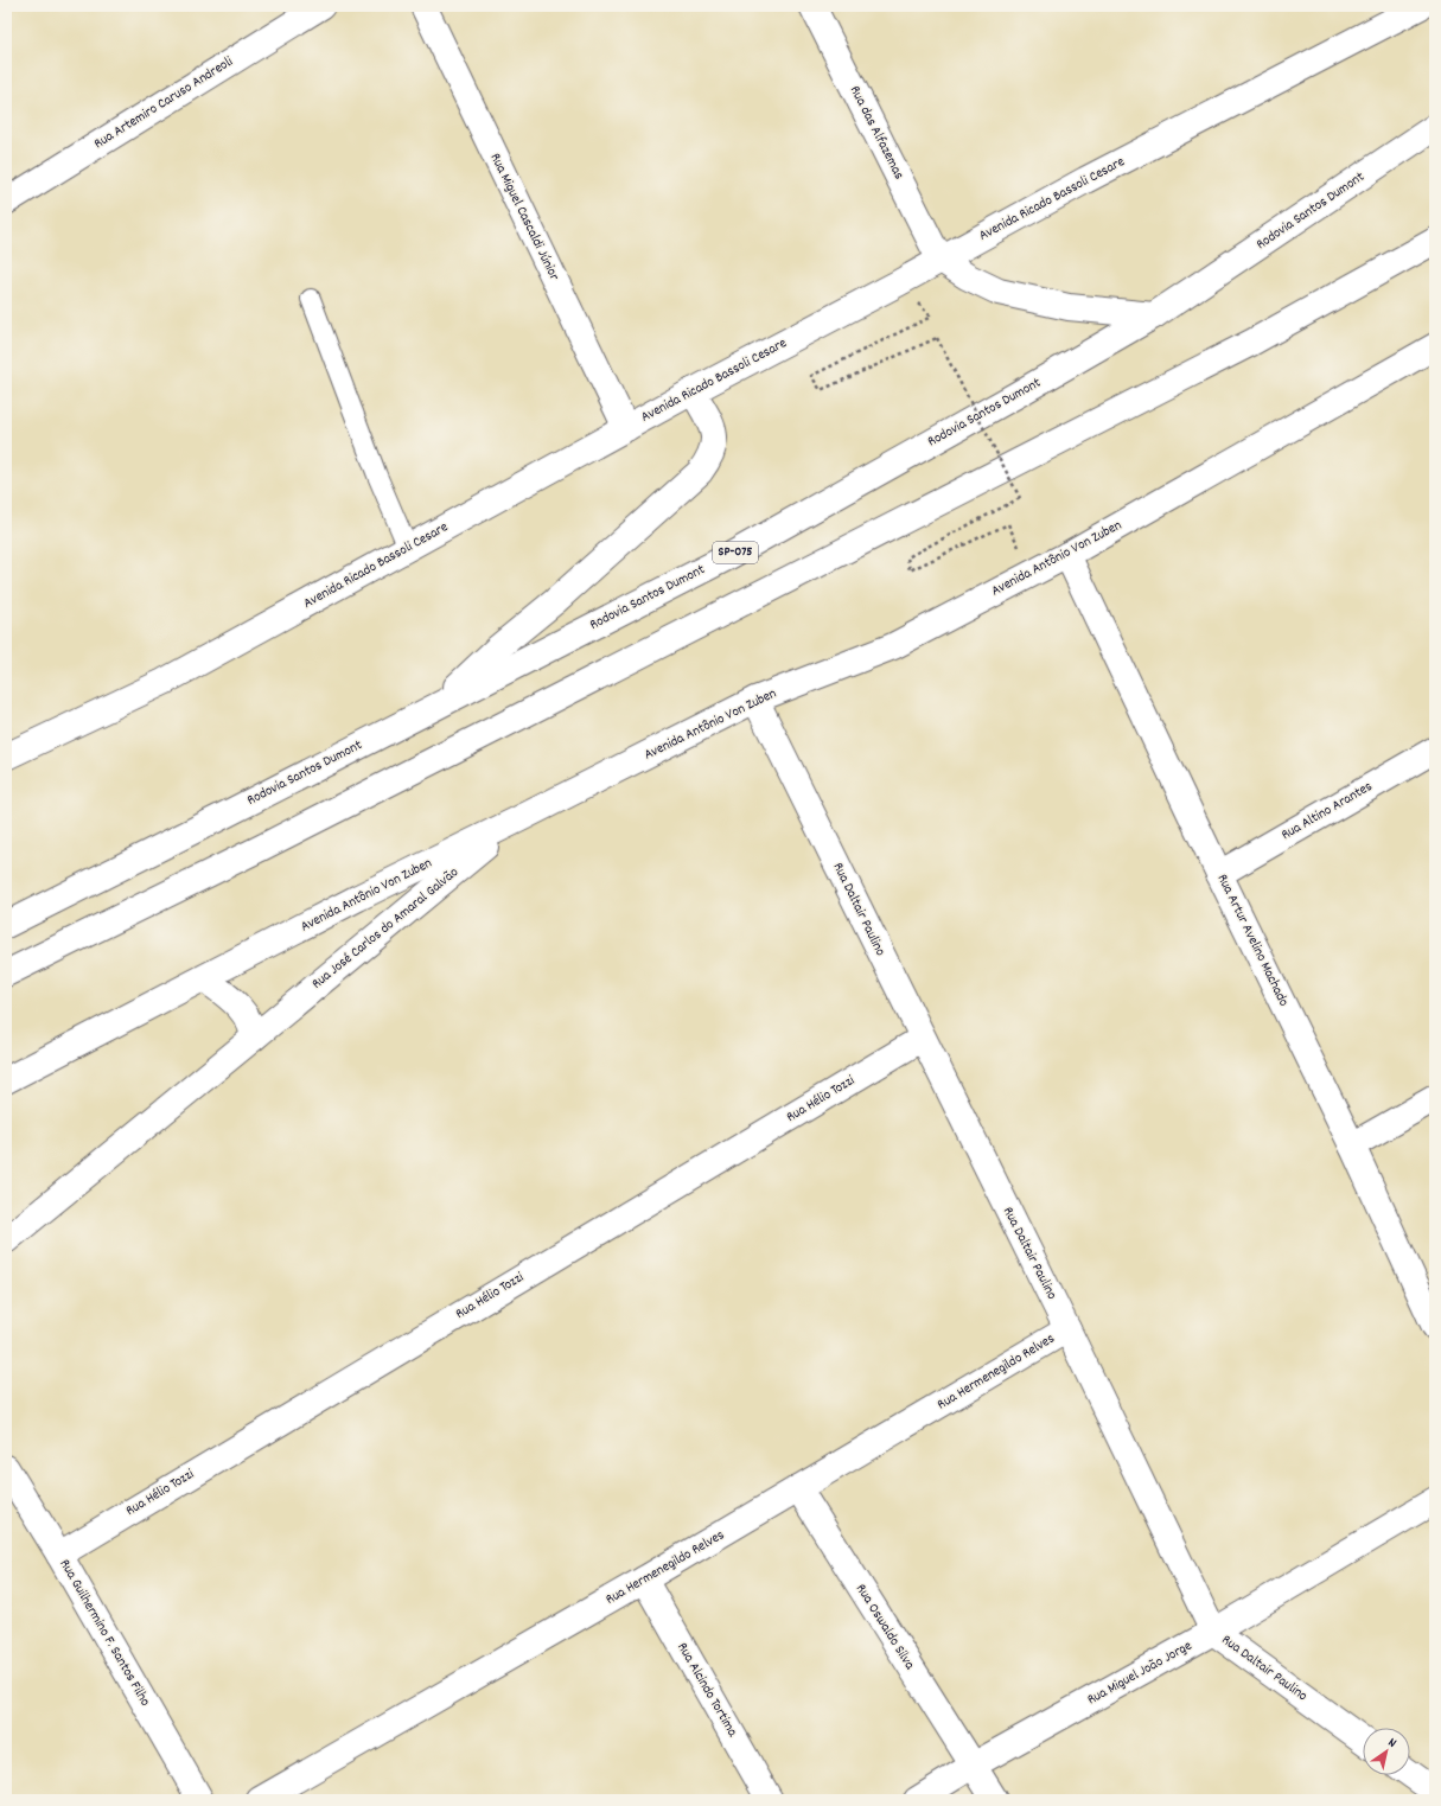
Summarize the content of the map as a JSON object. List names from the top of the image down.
{
  "streets": {
    "main road": [
      "Rua Artemiro Caruso Andreoli",
      "Rua das Alfazemas",
      "Avenida Ricado Bassoli Cesare",
      "Rodovia Santos Dumont",
      "Rua Miguel Cascaldi Júnior",
      "SP-075",
      "Avenida Antônio Von Zuben",
      "Rua Altino Arantes",
      "Rua Daltair Paulino",
      "Rua José Carlos do Amaral Galvão",
      "Rua Artur Avelino Machado",
      "Rua Hélio Tozzi",
      "Rua Hermenegildo Relves",
      "Rua Oswaldo Silva",
      "Rua Guilhermino F. Santos Filho",
      "Rua Miguel João Jorge",
      "Rua Alcindo Tortima"
    ]
  },
  "crossings": [
    ["Rua das Alfazemas", "Avenida Ricado Bassoli Cesare"],
    ["Avenida Ricado Bassoli Cesare", "Rua Miguel Cascaldi Júnior"],
    ["Avenida Antônio Von Zuben", "Rua Daltair Paulino"],
    ["Avenida Antônio Von Zuben", "Rua José Carlos do Amaral Galvão"],
    ["Avenida Antônio Von Zuben", "Rua Artur Avelino Machado"],
    ["Rua Altino Arantes", "Rua Artur Avelino Machado"],
    ["Rua Daltair Paulino", "Rua Hélio Tozzi"],
    ["Rua Daltair Paulino", "Rua Hermenegildo Relves"],
    ["Rua Daltair Paulino", "Rua Miguel João Jorge"],
    ["Rua Hélio Tozzi", "Rua Guilhermino F. Santos Filho"],
    ["Rua Hermenegildo Relves", "Rua Oswaldo Silva"],
    ["Rua Hermenegildo Relves", "Rua Alcindo Tortima"],
    ["Rua Oswaldo Silva", "Rua Miguel João Jorge"]
  ],
  "north": "top right"
}
